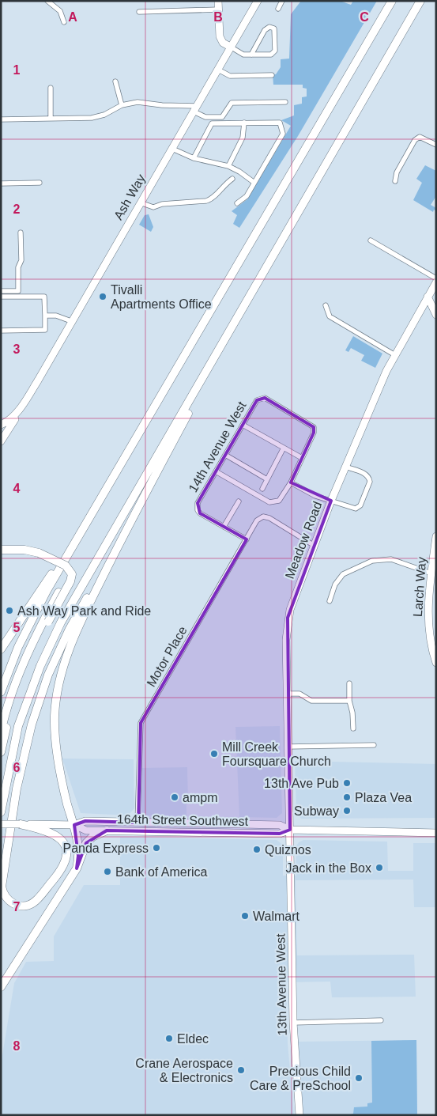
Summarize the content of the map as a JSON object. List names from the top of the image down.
{
  "streets": {
    "street": [
      "Ash Way",
      "14th Avenue West",
      "Meadow Road",
      "Larch Way",
      "Motor Place",
      "164th Street Southwest",
      "13th Avenue West"
    ]
  },
  "crossings": [
    ["Meadow Road", "Motor Place"],
    ["Meadow Road", "164th Street Southwest"],
    ["Meadow Road", "13th Avenue West"],
    ["Motor Place", "164th Street Southwest"],
    ["164th Street Southwest", "13th Avenue West"]
  ],
  "places": [
    "Tivalli Apartments Office",
    "Ash Way Park and Ride",
    "Mill Creek Foursquare Church",
    "13th Ave Pub",
    "ampm",
    "Plaza Vea",
    "Subway",
    "Panda Express",
    "Quiznos",
    "Jack in the Box",
    "Bank of America",
    "Walmart",
    "Eldec",
    "Crane Aerospace & Electronics",
    "Precious Child Care & PreSchool"
  ],
  "grid": {
    "columns": ["A", "B", "C"],
    "rows": [
      "1",
      "2",
      "3",
      "4",
      "5",
      "6",
      "7",
      "8"
    ]
  }
}
